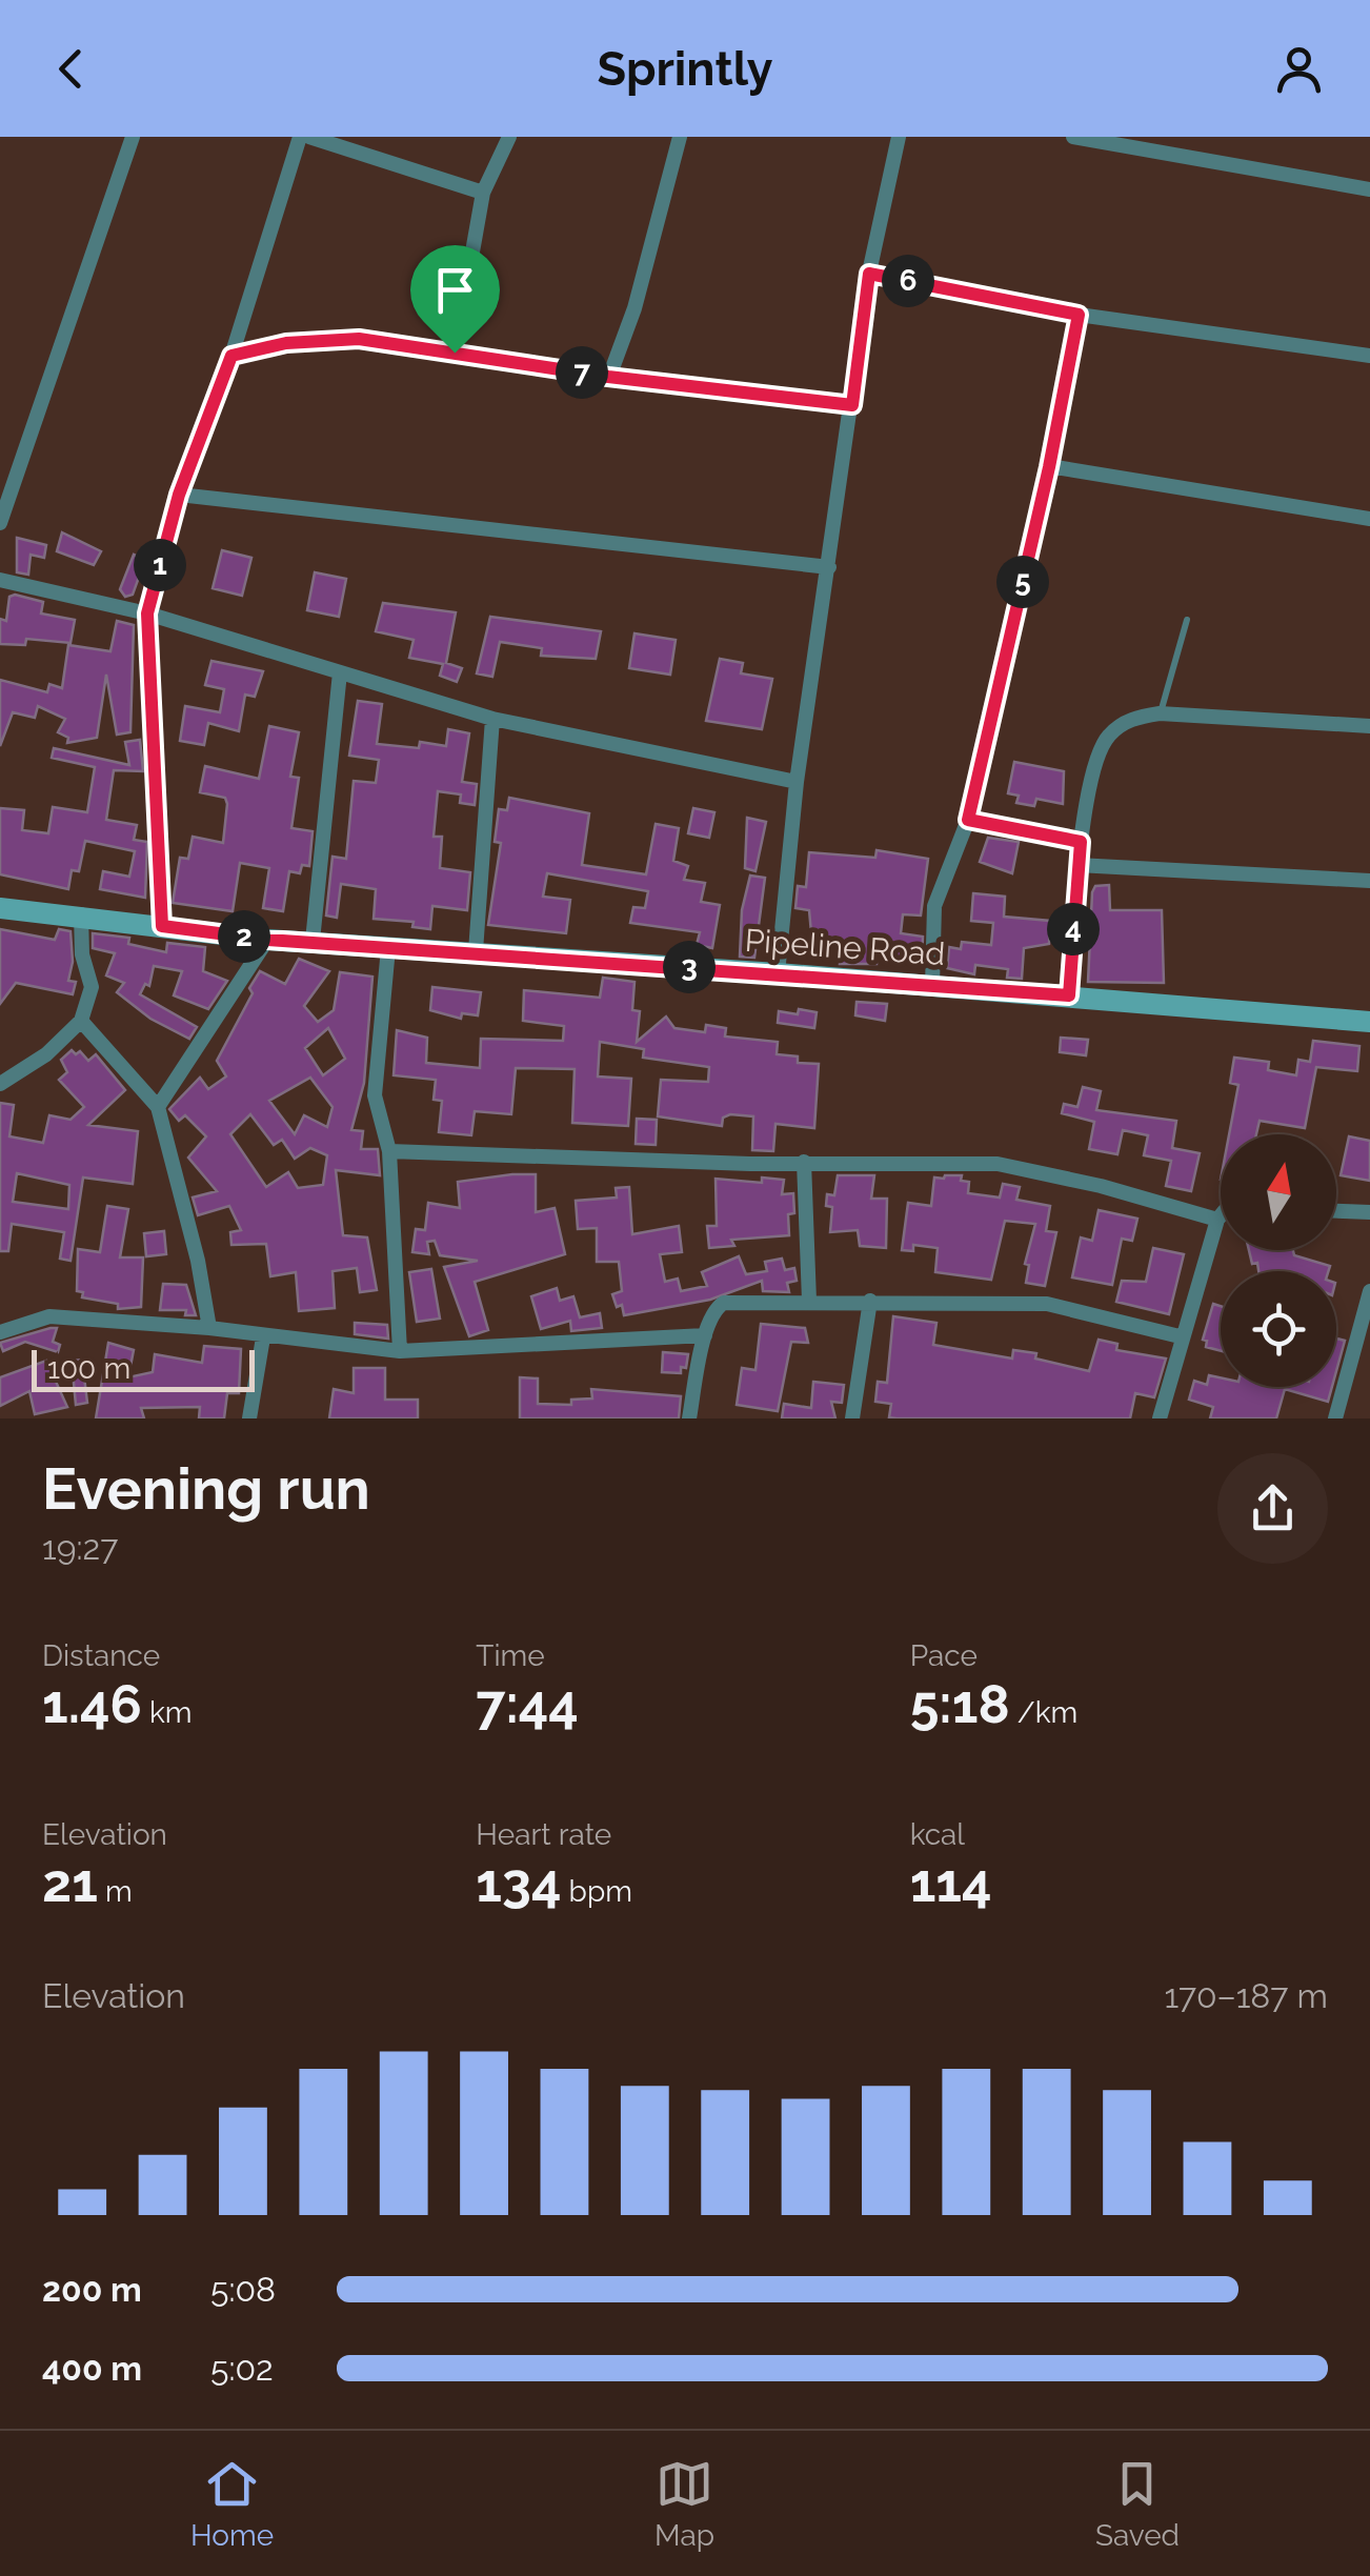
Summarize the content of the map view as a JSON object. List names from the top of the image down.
{
  "streets": {
    "street": ["Pipeline Road"]
  },
  "scale_bar": "100 m",
  "north": "top",
  "page": {
    "header": "Sprintly",
    "pins": [
      "6",
      "7",
      "1",
      "5",
      "4",
      "2",
      "3"
    ],
    "scale": "100 m",
    "heading": ["Evening run", "19:27"],
    "stats": [
      ["Distance", "1.46 km"],
      ["Time", "7:44"],
      ["Pace", "5:18 /km"],
      ["Elevation", "21 m"],
      ["Heart rate", "134 bpm"],
      ["kcal", "114"]
    ],
    "chart": ["Elevation", "170–187 m"],
    "list": [
      {
        "name": "200 m",
        "note": "5:08"
      },
      {
        "name": "400 m",
        "note": "5:02"
      }
    ],
    "tabs": ["Home", "Map", "Saved"]
  }
}
